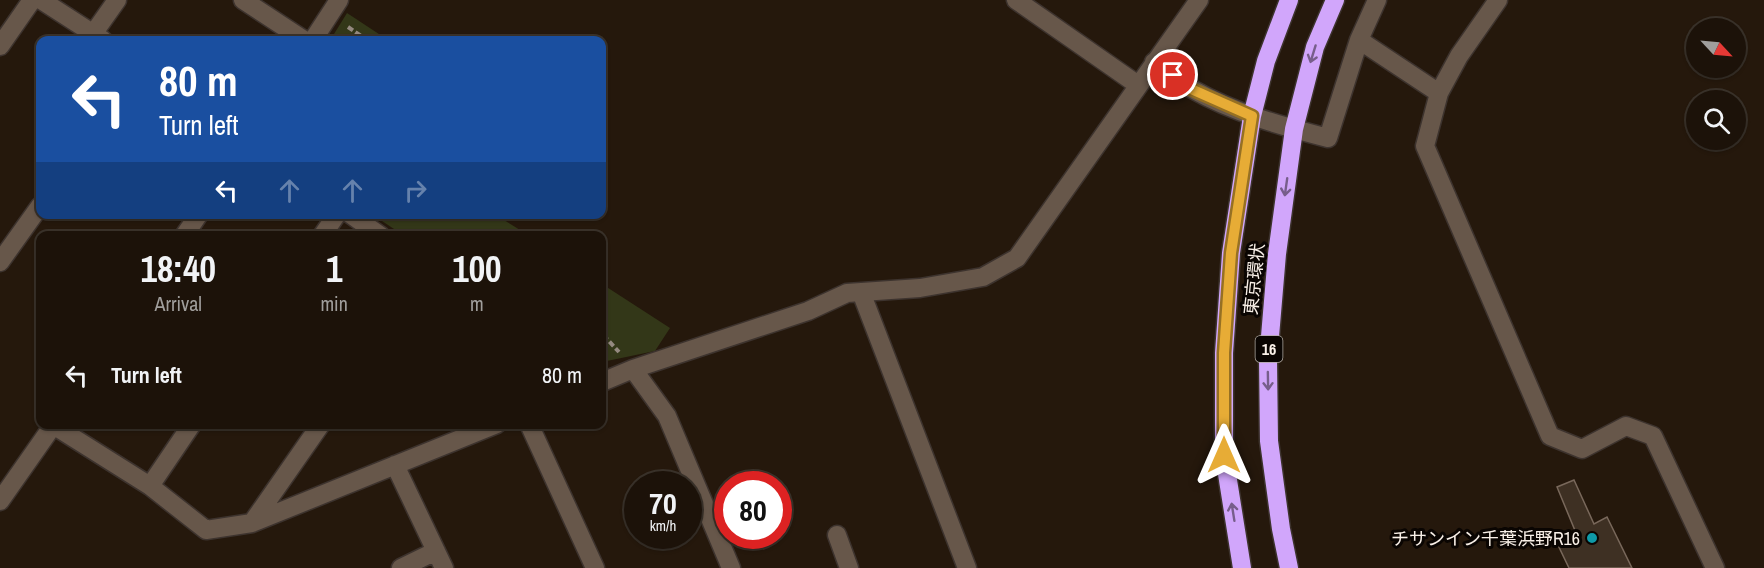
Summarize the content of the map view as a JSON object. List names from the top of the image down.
{
  "streets": {
    "highway": ["東京環状", "16"]
  },
  "places": ["チサンイン千葉浜野R16"],
  "north": "bottom right",
  "page": {
    "turn": ["80 m", "Turn left"],
    "eta": [
      "18:40",
      "Arrival",
      "1",
      "min",
      "100",
      "m"
    ],
    "list": [
      {
        "name": "Turn left",
        "value": "80 m"
      }
    ],
    "speed": "70 km/h",
    "limit": "80"
  }
}
